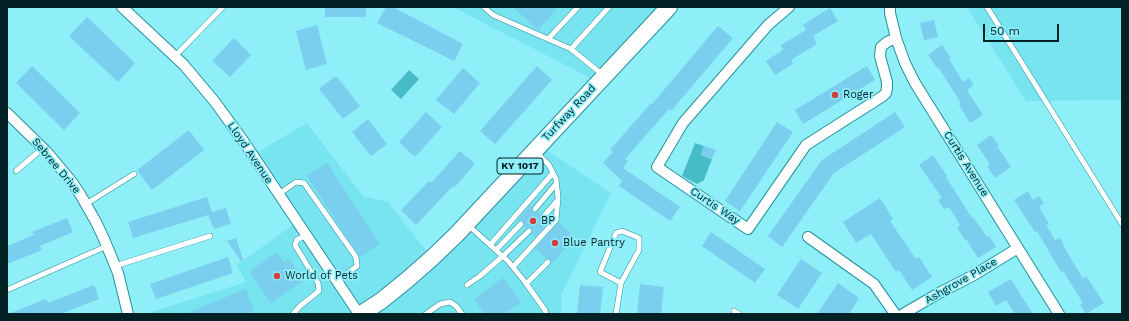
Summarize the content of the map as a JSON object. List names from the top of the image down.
{
  "streets": {
    "main road": ["Turfway Road", "KY 1017"],
    "street": [
      "Lloyd Avenue",
      "Curtis Avenue",
      "Sebree Drive",
      "Curtis Way",
      "Ashgrove Place"
    ]
  },
  "crossings": [
    ["Turfway Road", "Lloyd Avenue"],
    ["Curtis Avenue", "Curtis Way"],
    ["Curtis Avenue", "Ashgrove Place"]
  ],
  "places": [
    "Roger",
    "BP",
    "Blue Pantry",
    "World of Pets"
  ],
  "scale_bar": "50 m"
}
